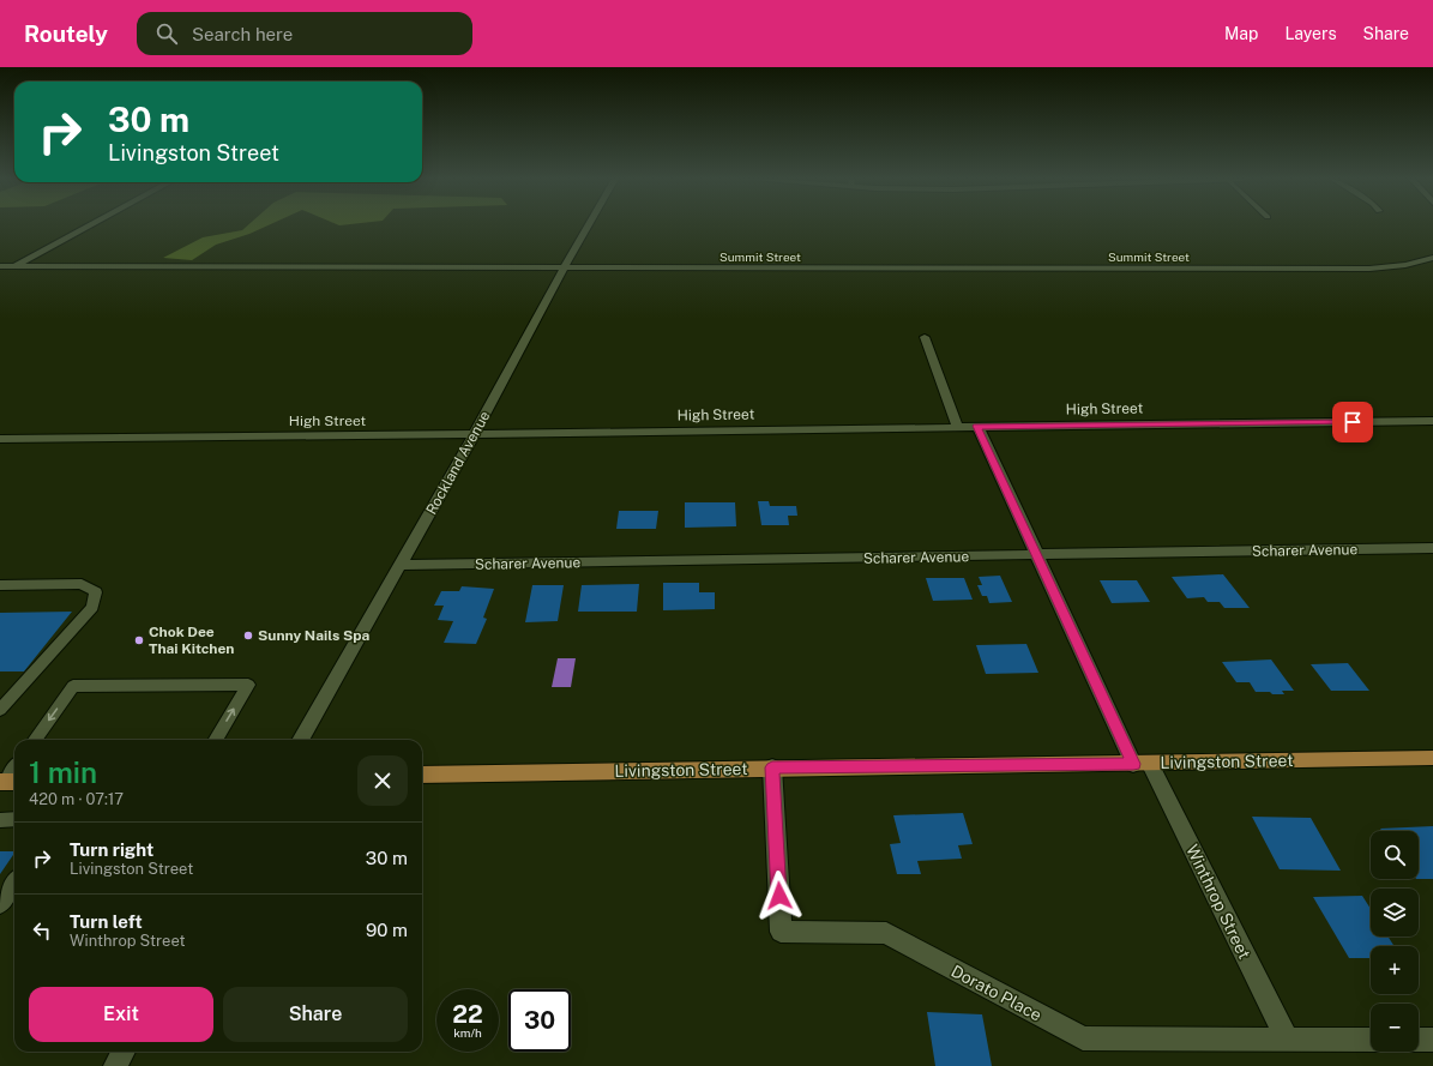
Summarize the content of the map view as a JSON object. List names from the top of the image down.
{
  "streets": {
    "main road": ["Livingston Street"],
    "street": [
      "Summit Street",
      "High Street",
      "Rockland Avenue",
      "Scharer Avenue",
      "Winthrop Street",
      "Dorato Place"
    ]
  },
  "crossings": [
    ["Summit Street", "Rockland Avenue"],
    ["High Street", "Rockland Avenue"],
    ["High Street", "Winthrop Street"],
    ["Rockland Avenue", "Scharer Avenue"],
    ["Scharer Avenue", "Winthrop Street"],
    ["Livingston Street", "Winthrop Street"],
    ["Livingston Street", "Dorato Place"],
    ["Winthrop Street", "Dorato Place"]
  ],
  "places": ["Sunny Nails Spa", "Chok Dee Thai Kitchen"],
  "page": {
    "header": "Routely",
    "search": "Search here",
    "nav": ["Map", "Layers", "Share"],
    "turn": ["30 m", "Livingston Street"],
    "heading": ["1 min", "420 m · 07:17"],
    "list": [
      {
        "name": "Turn right",
        "note": "Livingston Street",
        "value": "30 m"
      },
      {
        "name": "Turn left",
        "note": "Winthrop Street",
        "value": "90 m"
      }
    ],
    "map_buttons": ["+", "−"],
    "buttons": ["Exit", "Share"],
    "speed": "22 km/h",
    "limit": "30"
  }
}
